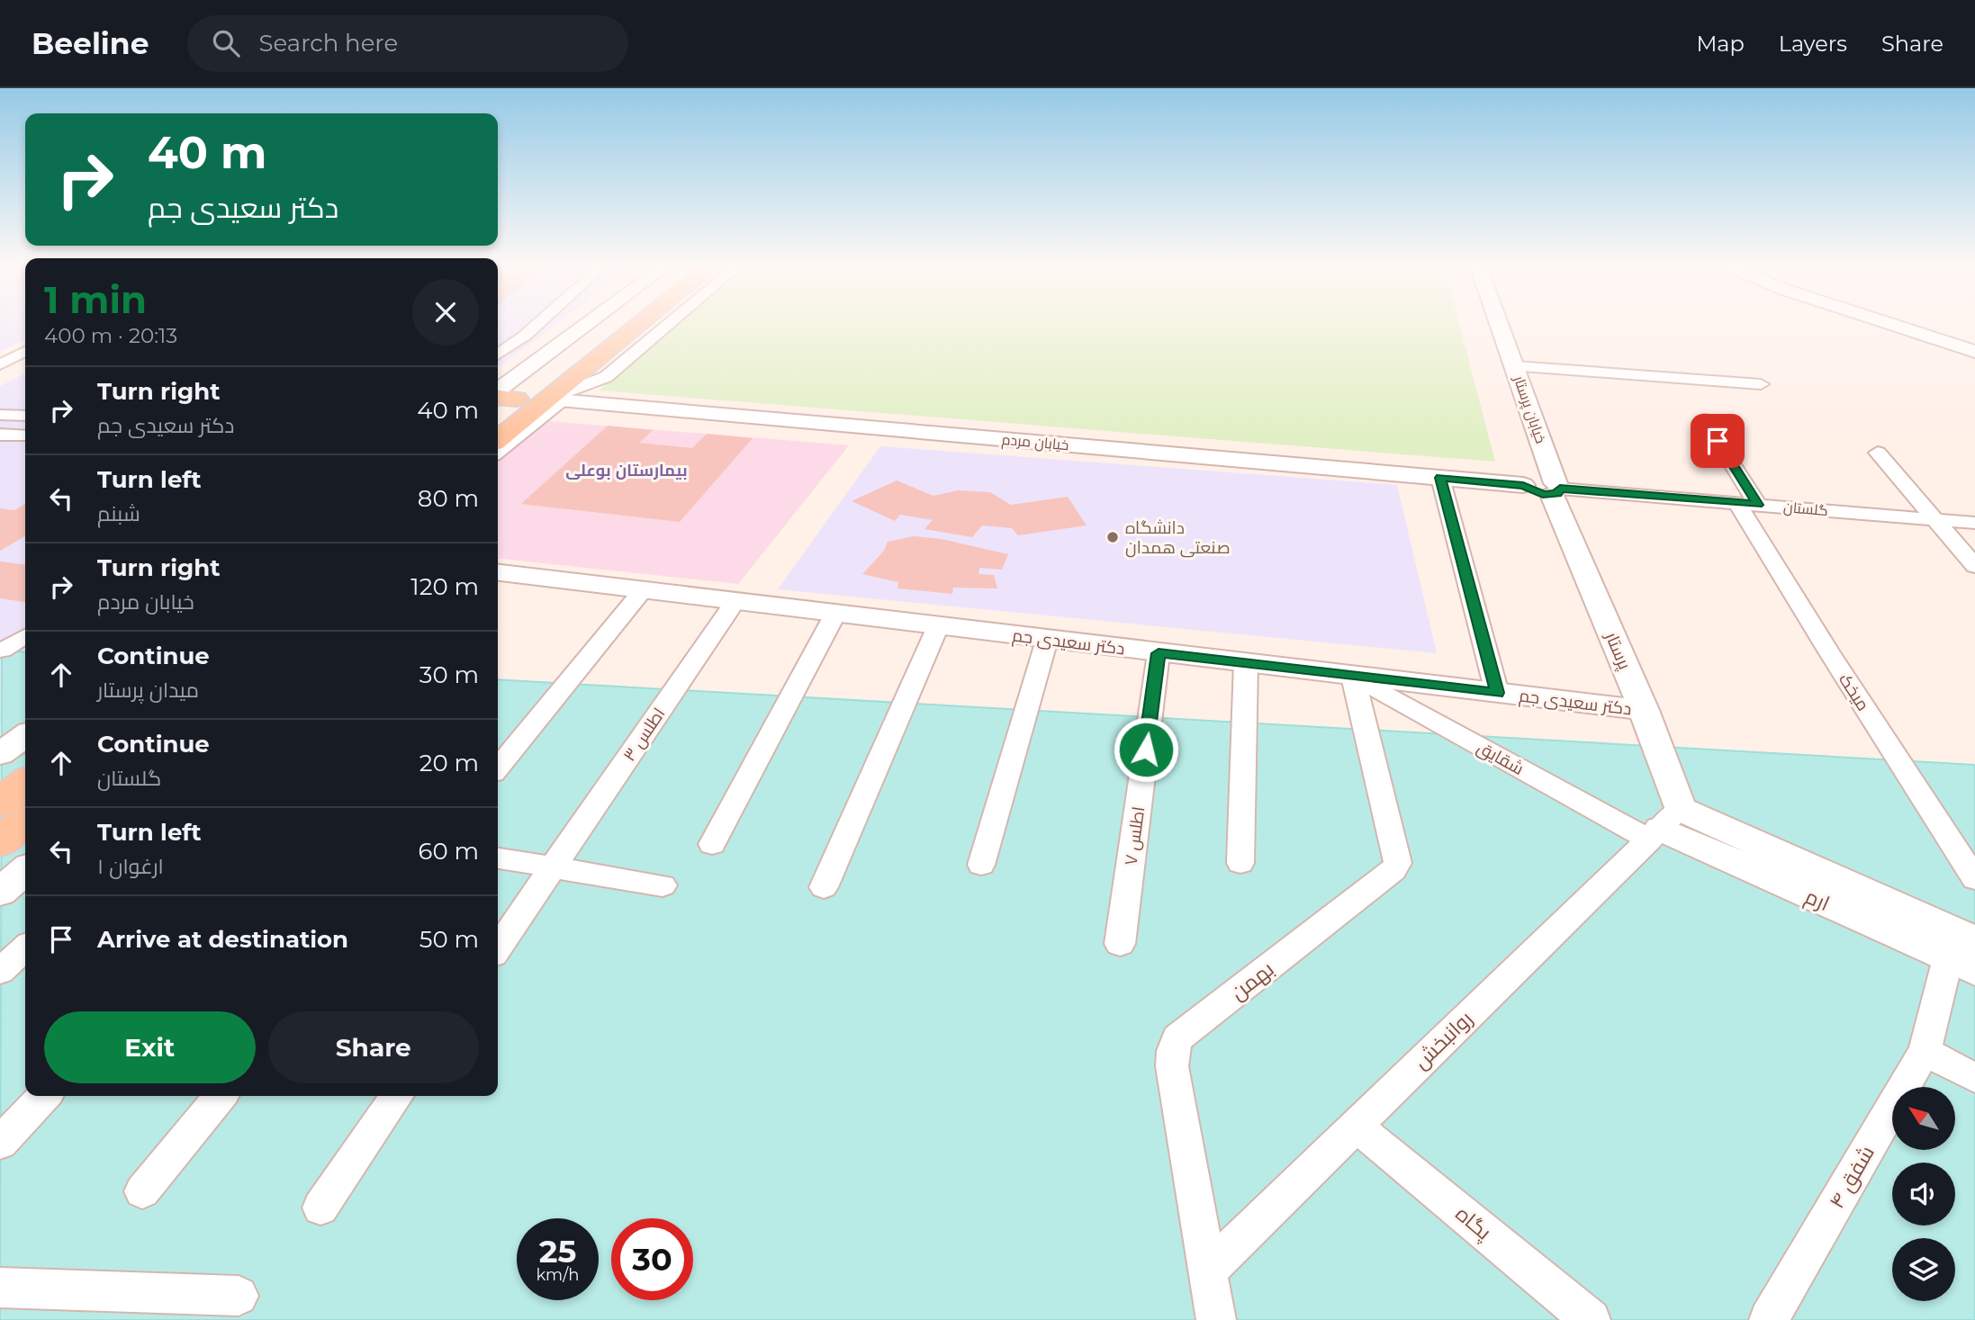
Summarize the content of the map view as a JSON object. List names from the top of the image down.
{
  "streets": {
    "street": [
      "خیابان پرستار",
      "خیابان مردم",
      "گلستان",
      "دکتر سعیدی جم",
      "پرستار",
      "میخک",
      "اطلس ۳",
      "شقایق",
      "اطلس ۷",
      "ارم",
      "بهمن",
      "روانبخش",
      "شفق ۴",
      "پگاه"
    ]
  },
  "crossings": [
    ["خیابان پرستار", "خیابان مردم"],
    ["خیابان پرستار", "گلستان"],
    ["خیابان پرستار", "پرستار"],
    ["خیابان مردم", "گلستان"],
    ["خیابان مردم", "پرستار"],
    ["گلستان", "پرستار"],
    ["گلستان", "میخک"],
    ["دکتر سعیدی جم", "پرستار"],
    ["دکتر سعیدی جم", "اطلس ۳"],
    ["دکتر سعیدی جم", "شقایق"],
    ["دکتر سعیدی جم", "اطلس ۷"],
    ["دکتر سعیدی جم", "بهمن"],
    ["پرستار", "شقایق"],
    ["پرستار", "ارم"],
    ["پرستار", "روانبخش"],
    ["شقایق", "ارم"],
    ["شقایق", "بهمن"],
    ["شقایق", "روانبخش"],
    ["ارم", "روانبخش"],
    ["بهمن", "روانبخش"],
    ["روانبخش", "پگاه"]
  ],
  "districts": ["بیمارستان بوعلی"],
  "places": ["دانشگاه صنعتی همدان"],
  "north": "top left",
  "page": {
    "header": "Beeline",
    "search": "Search here",
    "nav": ["Map", "Layers", "Share"],
    "turn": ["40 m", "دکتر سعیدی جم"],
    "heading": ["1 min", "400 m · 20:13"],
    "list": [
      {
        "name": "Turn right",
        "note": "دکتر سعیدی جم",
        "value": "40 m"
      },
      {
        "name": "Turn left",
        "note": "شبنم",
        "value": "80 m"
      },
      {
        "name": "Turn right",
        "note": "خیابان مردم",
        "value": "120 m"
      },
      {
        "name": "Continue",
        "note": "میدان پرستار",
        "value": "30 m"
      },
      {
        "name": "Continue",
        "note": "گلستان",
        "value": "20 m"
      },
      {
        "name": "Turn left",
        "note": "ارغوان ۱",
        "value": "60 m"
      },
      {
        "name": "Arrive at destination",
        "value": "50 m"
      }
    ],
    "buttons": ["Exit", "Share"],
    "speed": "25 km/h",
    "limit": "30"
  }
}
